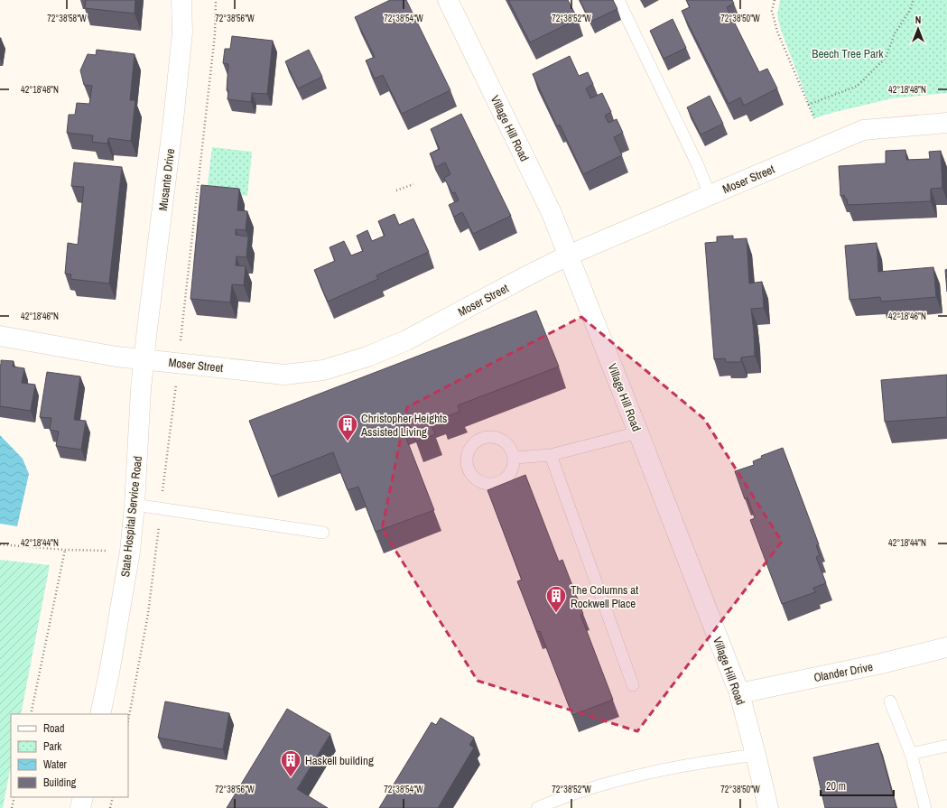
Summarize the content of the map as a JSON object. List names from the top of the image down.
{
  "streets": {
    "street": [
      "Village Hill Road",
      "Moser Street",
      "Musante Drive",
      "State Hospital Service Road",
      "Olander Drive"
    ]
  },
  "crossings": [
    ["Village Hill Road", "Moser Street"],
    ["Village Hill Road", "Olander Drive"],
    ["Moser Street", "Musante Drive"],
    ["Moser Street", "State Hospital Service Road"],
    ["Musante Drive", "State Hospital Service Road"]
  ],
  "parks": ["Beech Tree Park"],
  "places": {
    "building": ["Christopher Heights Assisted Living", "The Columns at Rockwell Place", "Haskell building"]
  },
  "legend": [
    "Road",
    "Park",
    "Water",
    "Building"
  ],
  "scale_bar": "20 m",
  "north": "top",
  "coordinates": [
    "72°38'58\"W",
    "72°38'56\"W",
    "72°38'54\"W",
    "72°38'52\"W",
    "72°38'50\"W",
    "42°18'48\"N",
    "42°18'46\"N",
    "42°18'44\"N"
  ]
}
